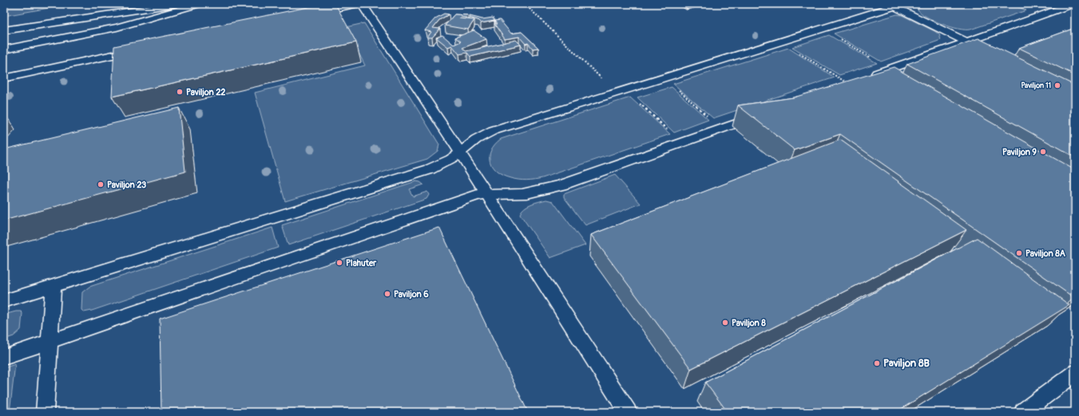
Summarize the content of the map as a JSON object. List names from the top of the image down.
{
  "places": [
    "Paviljon 11",
    "Paviljon 22",
    "Paviljon 9",
    "Paviljon 23",
    "Paviljon 8A",
    "Plahuter",
    "Paviljon 6",
    "Paviljon 8",
    "Paviljon 8B"
  ]
}
